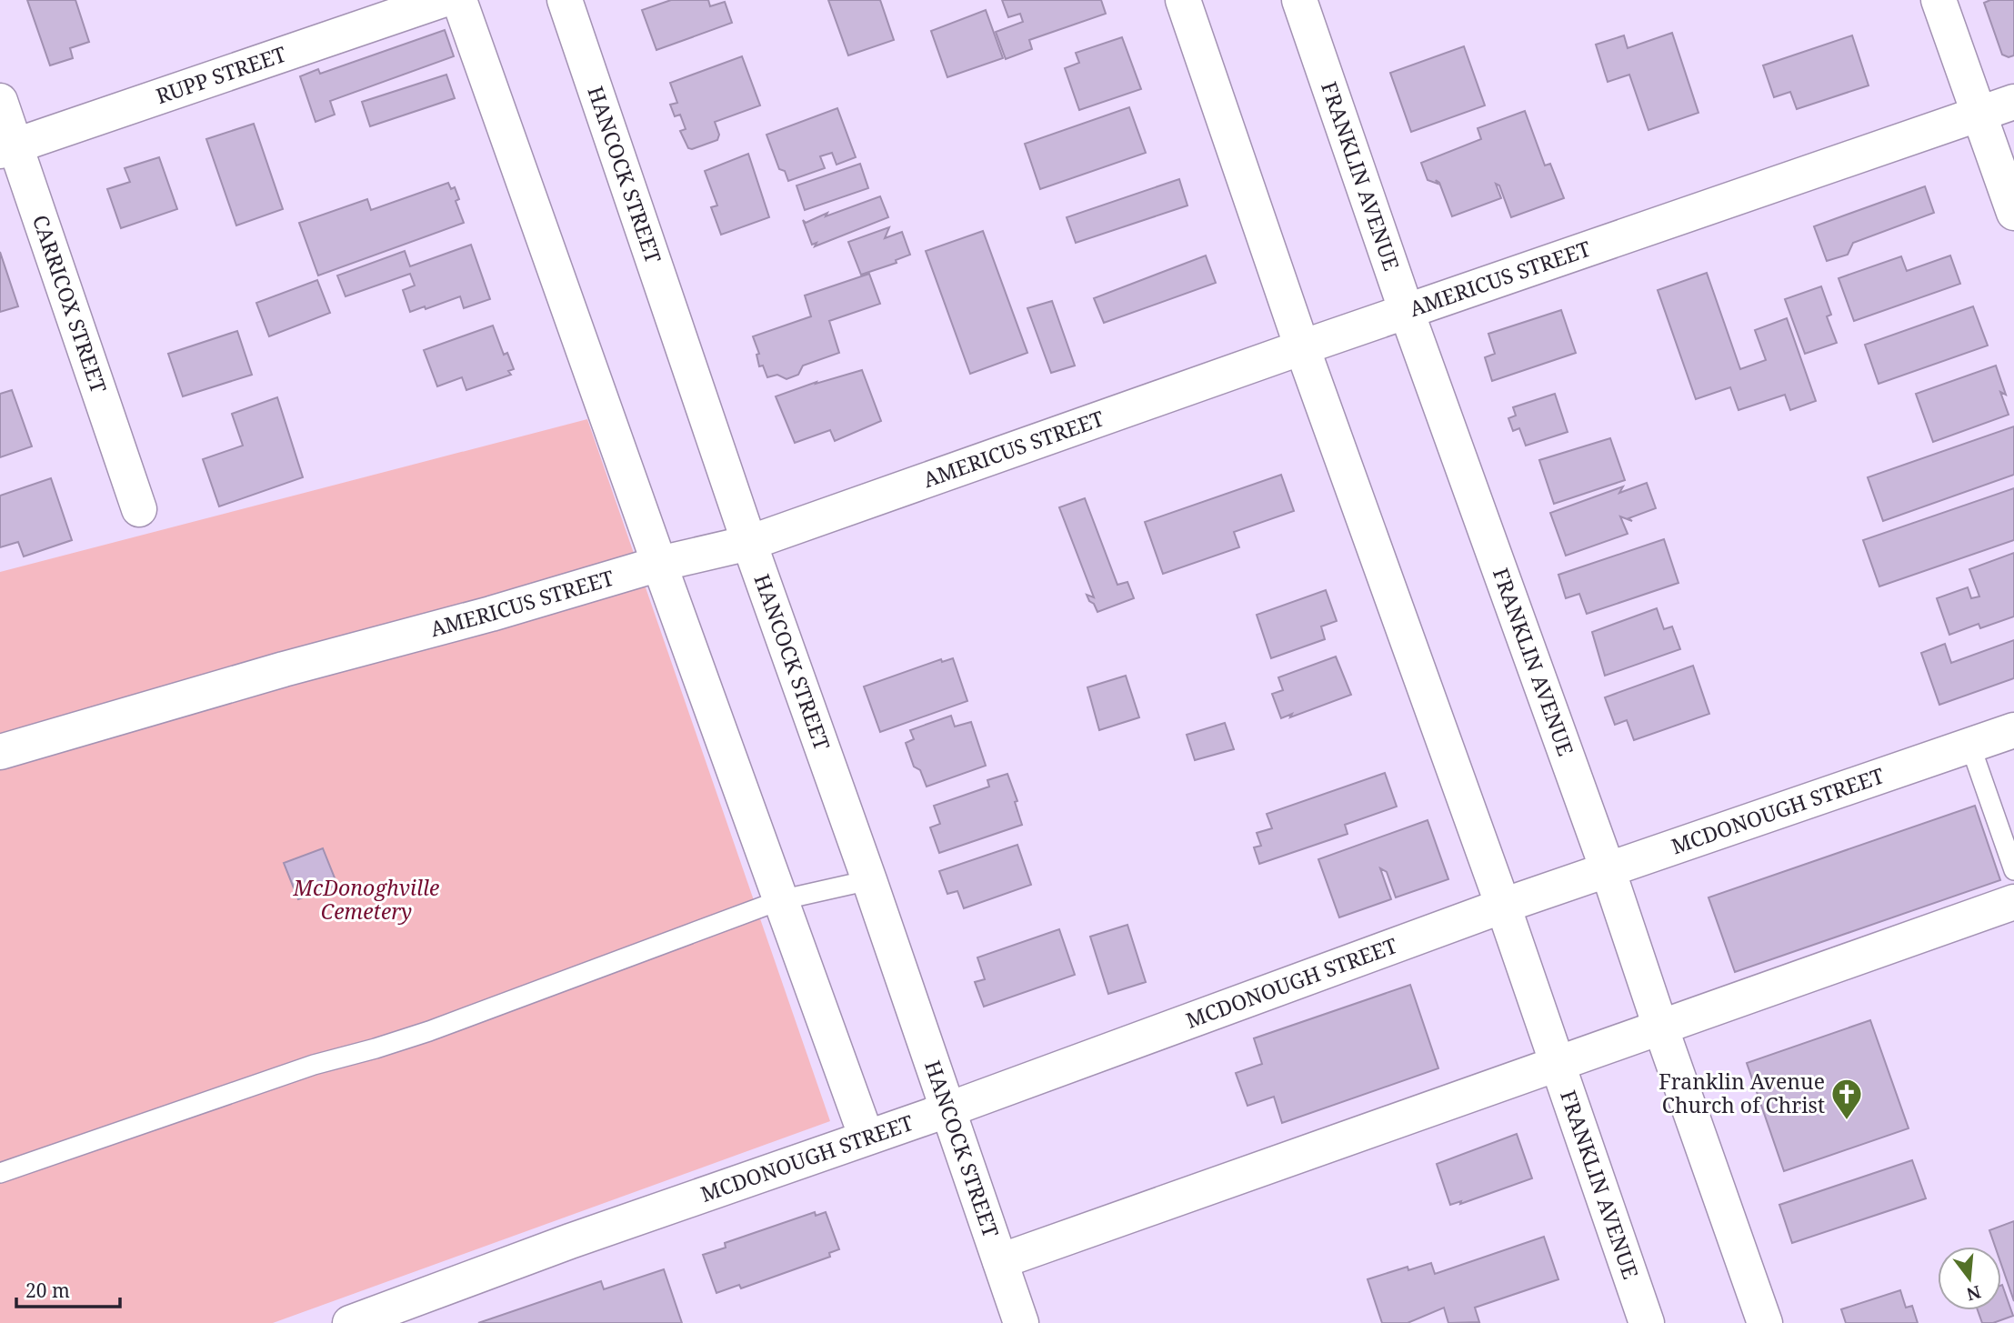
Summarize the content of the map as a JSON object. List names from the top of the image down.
{
  "streets": {
    "street": [
      "RUPP STREET",
      "HANCOCK STREET",
      "FRANKLIN AVENUE",
      "AMERICUS STREET",
      "CARRICOX STREET",
      "MCDONOUGH STREET"
    ]
  },
  "crossings": [
    ["RUPP STREET", "CARRICOX STREET"],
    ["HANCOCK STREET", "AMERICUS STREET"],
    ["HANCOCK STREET", "MCDONOUGH STREET"],
    ["FRANKLIN AVENUE", "AMERICUS STREET"],
    ["FRANKLIN AVENUE", "MCDONOUGH STREET"]
  ],
  "parks": ["McDonoghville Cemetery"],
  "places": {
    "church": ["Franklin Avenue Church of Christ"]
  },
  "scale_bar": "20 m",
  "north": "bottom"
}
